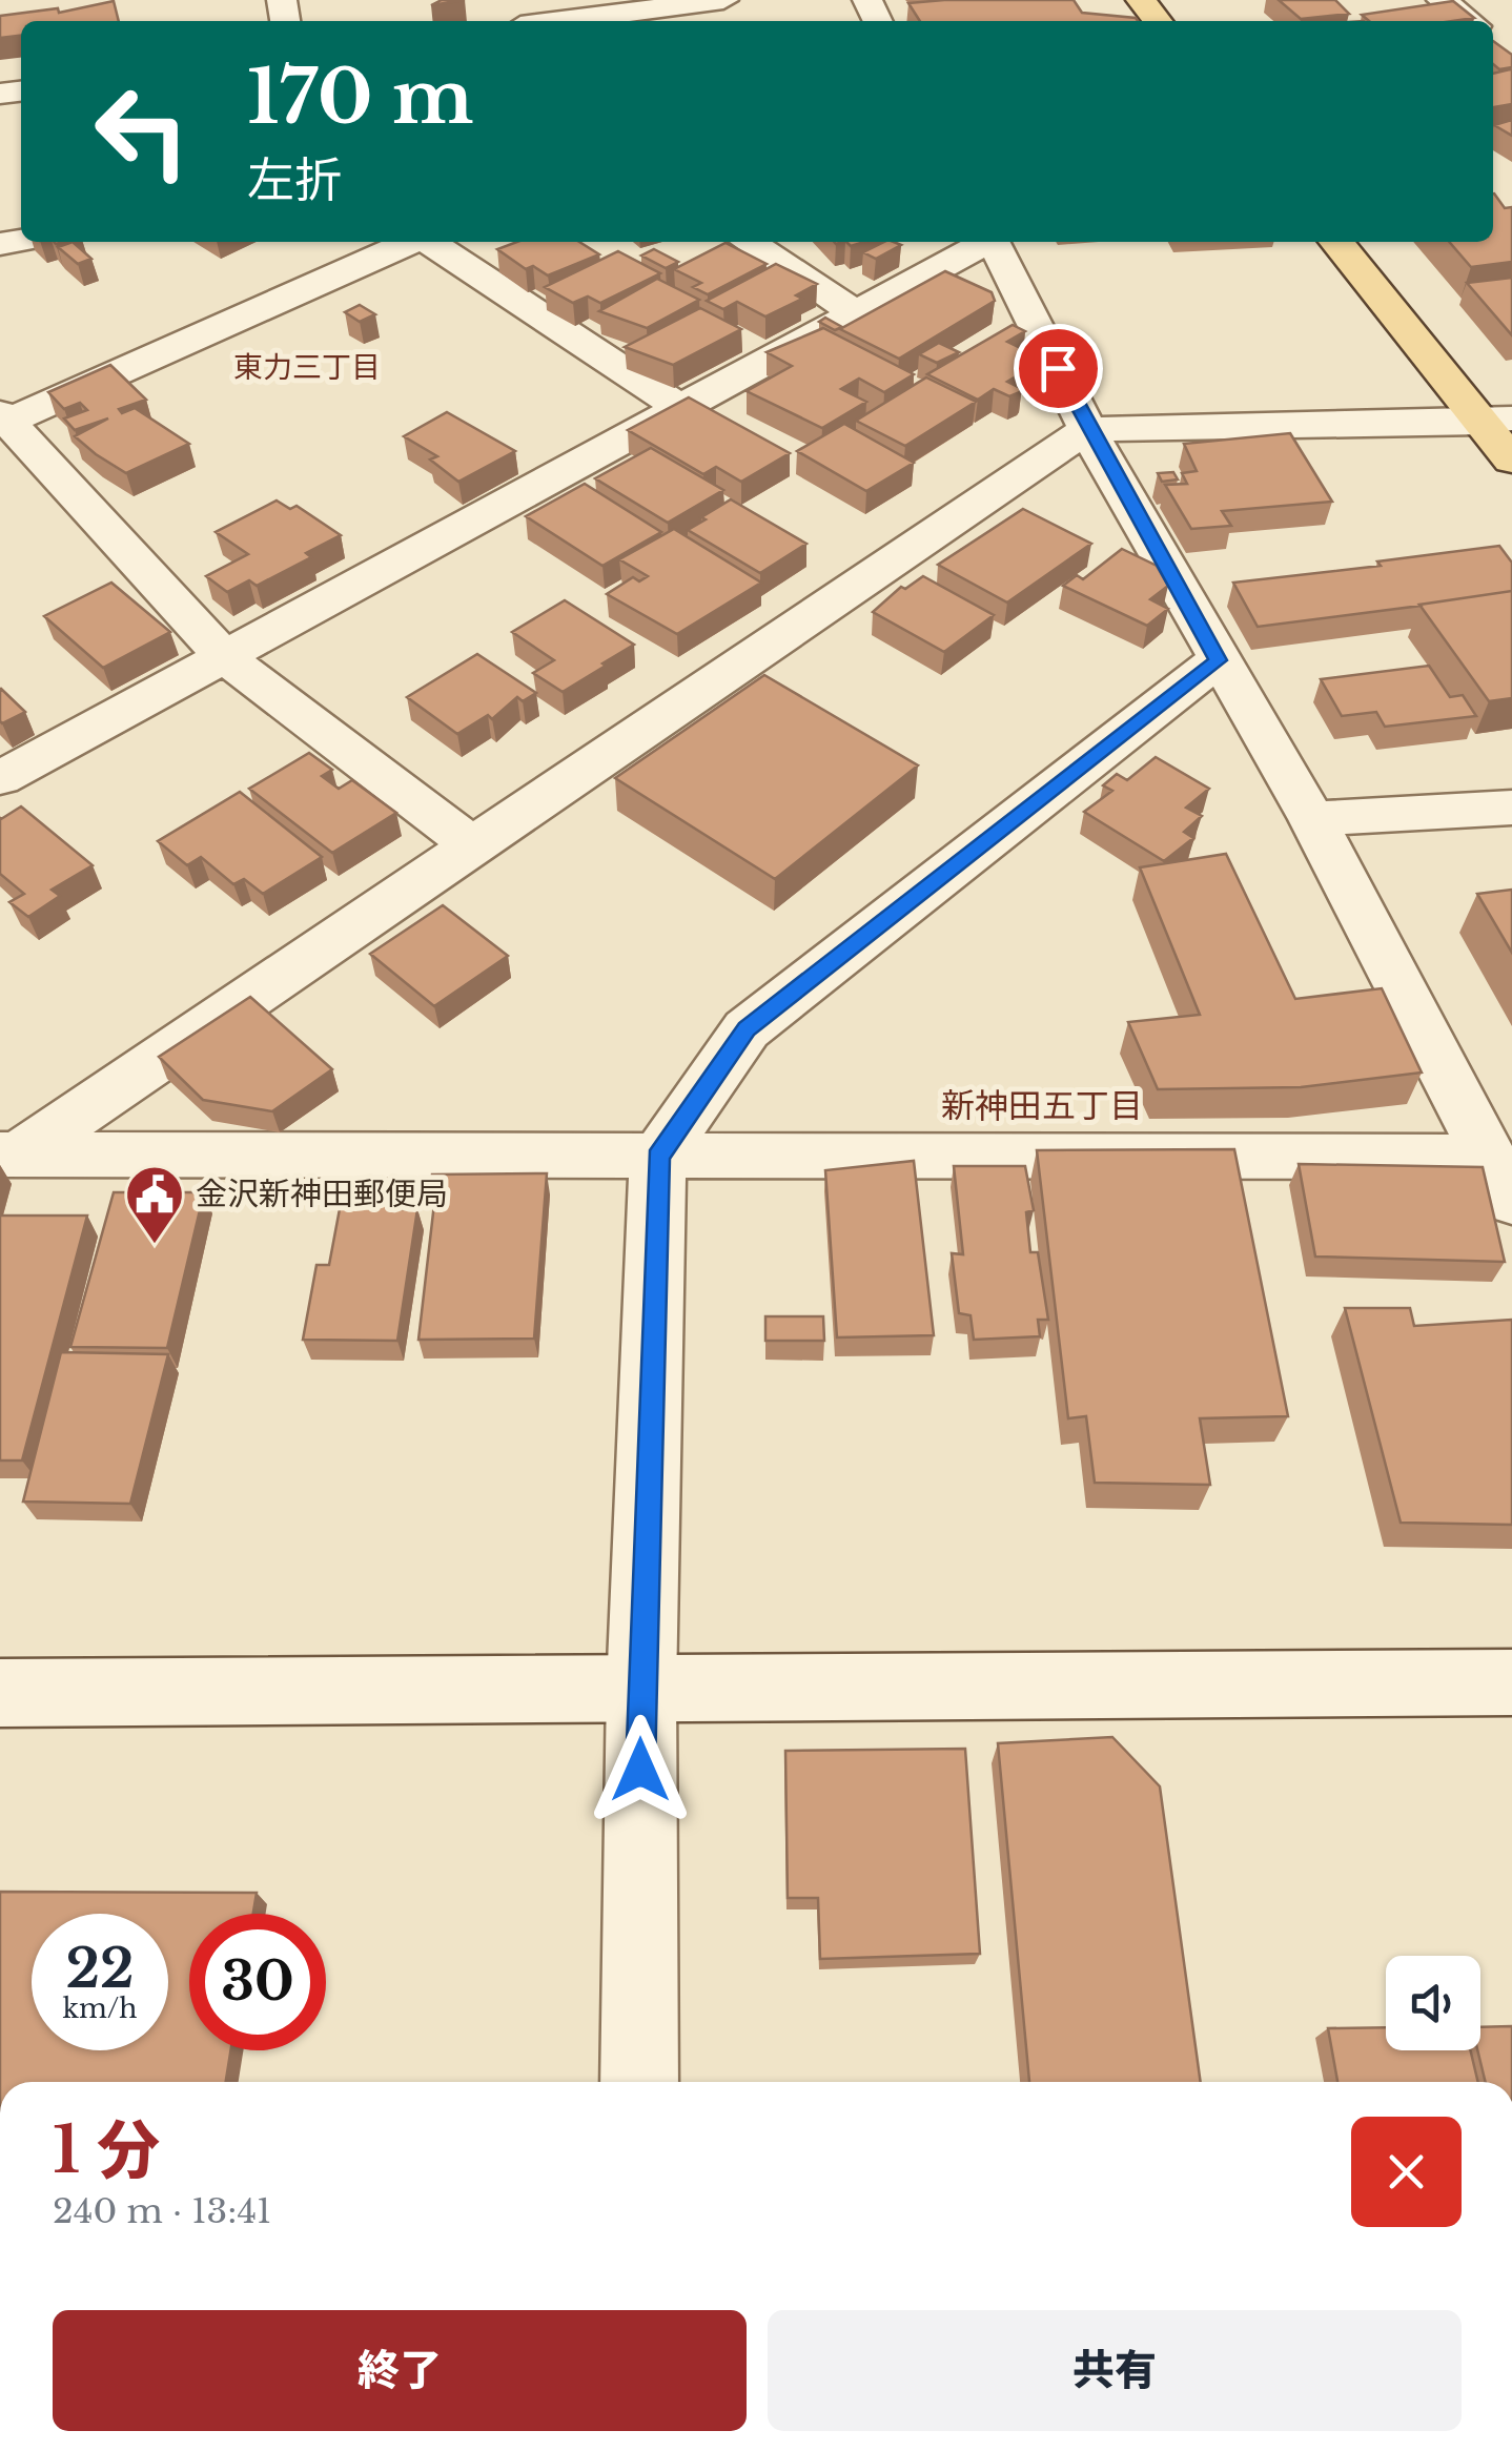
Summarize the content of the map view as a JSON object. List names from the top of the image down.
{
  "districts": ["東力三丁目", "新神田五丁目"],
  "places": {
    "public building": ["金沢新神田郵便局"]
  },
  "page": {
    "turn": ["170 m", "左折"],
    "speed": "22 km/h",
    "limit": "30",
    "heading": ["1 分", "240 m · 13:41"],
    "buttons": ["終了", "共有"]
  }
}
